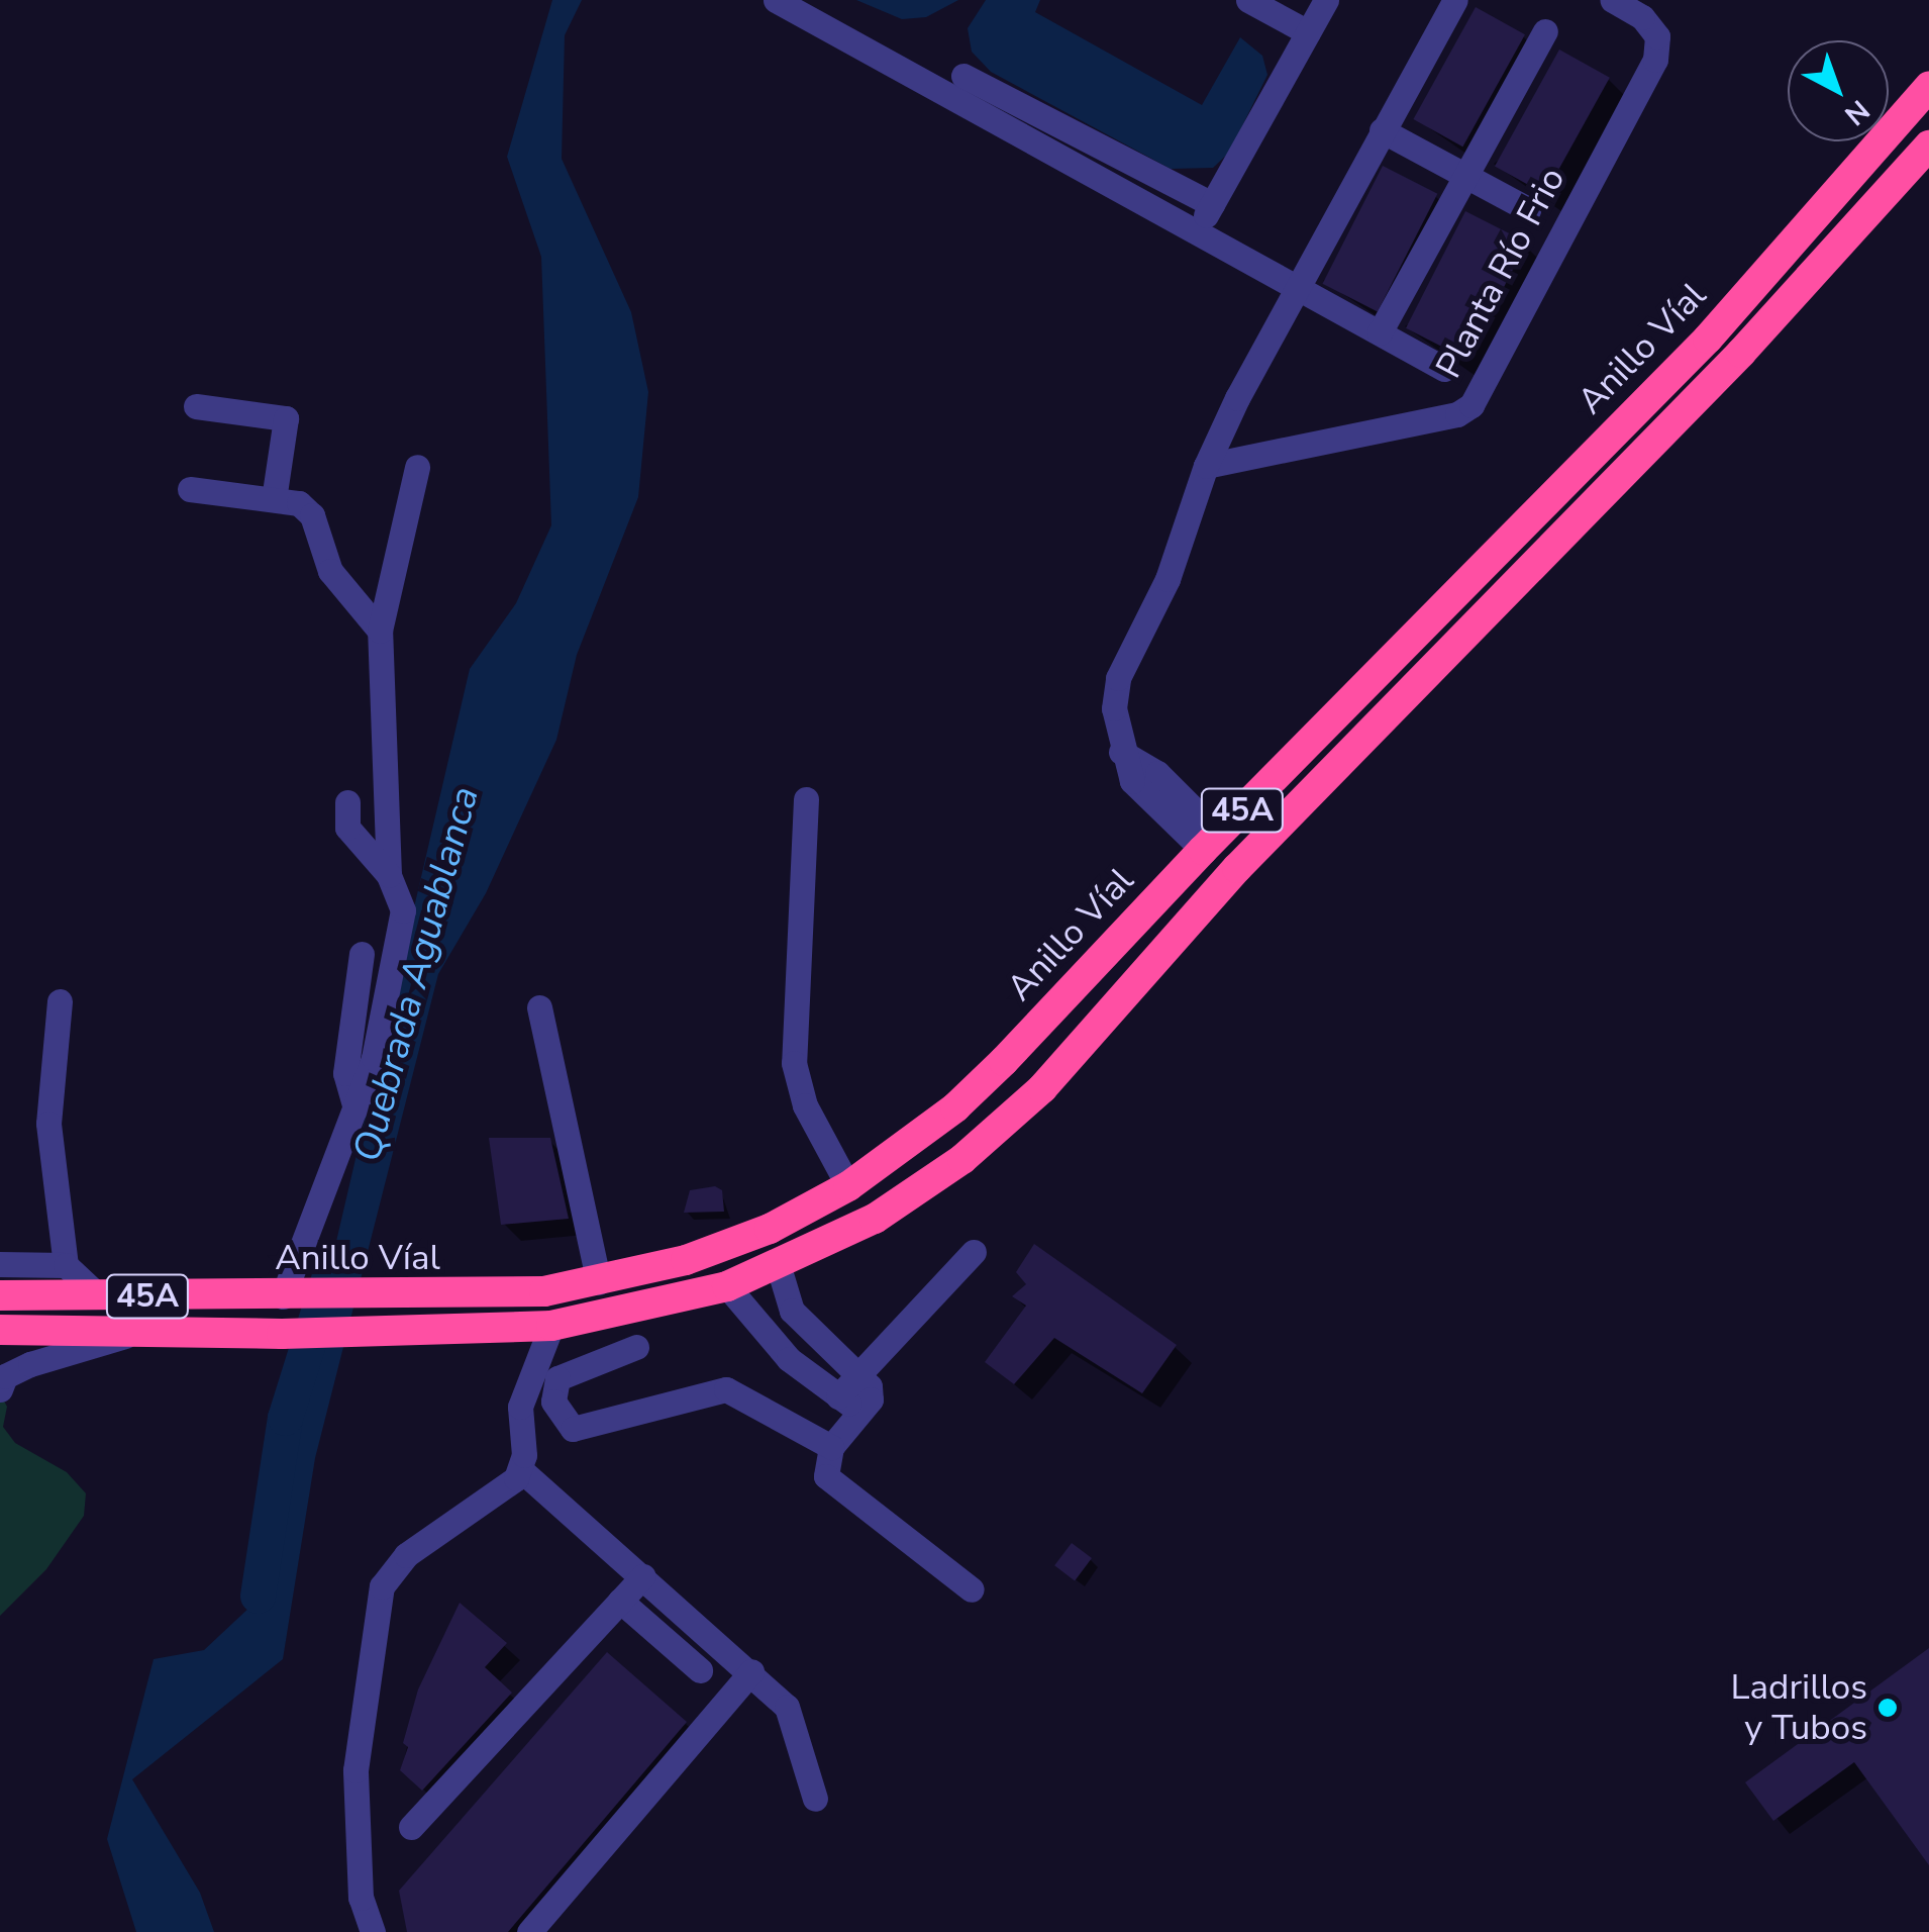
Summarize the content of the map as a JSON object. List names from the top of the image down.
{
  "streets": {
    "highway": ["Anillo Víal", "45A"],
    "lane": ["Planta Río Frio"]
  },
  "water": ["Quebrada Aguablanca"],
  "places": ["Ladrillos y Tubos"],
  "north": "bottom right"
}
